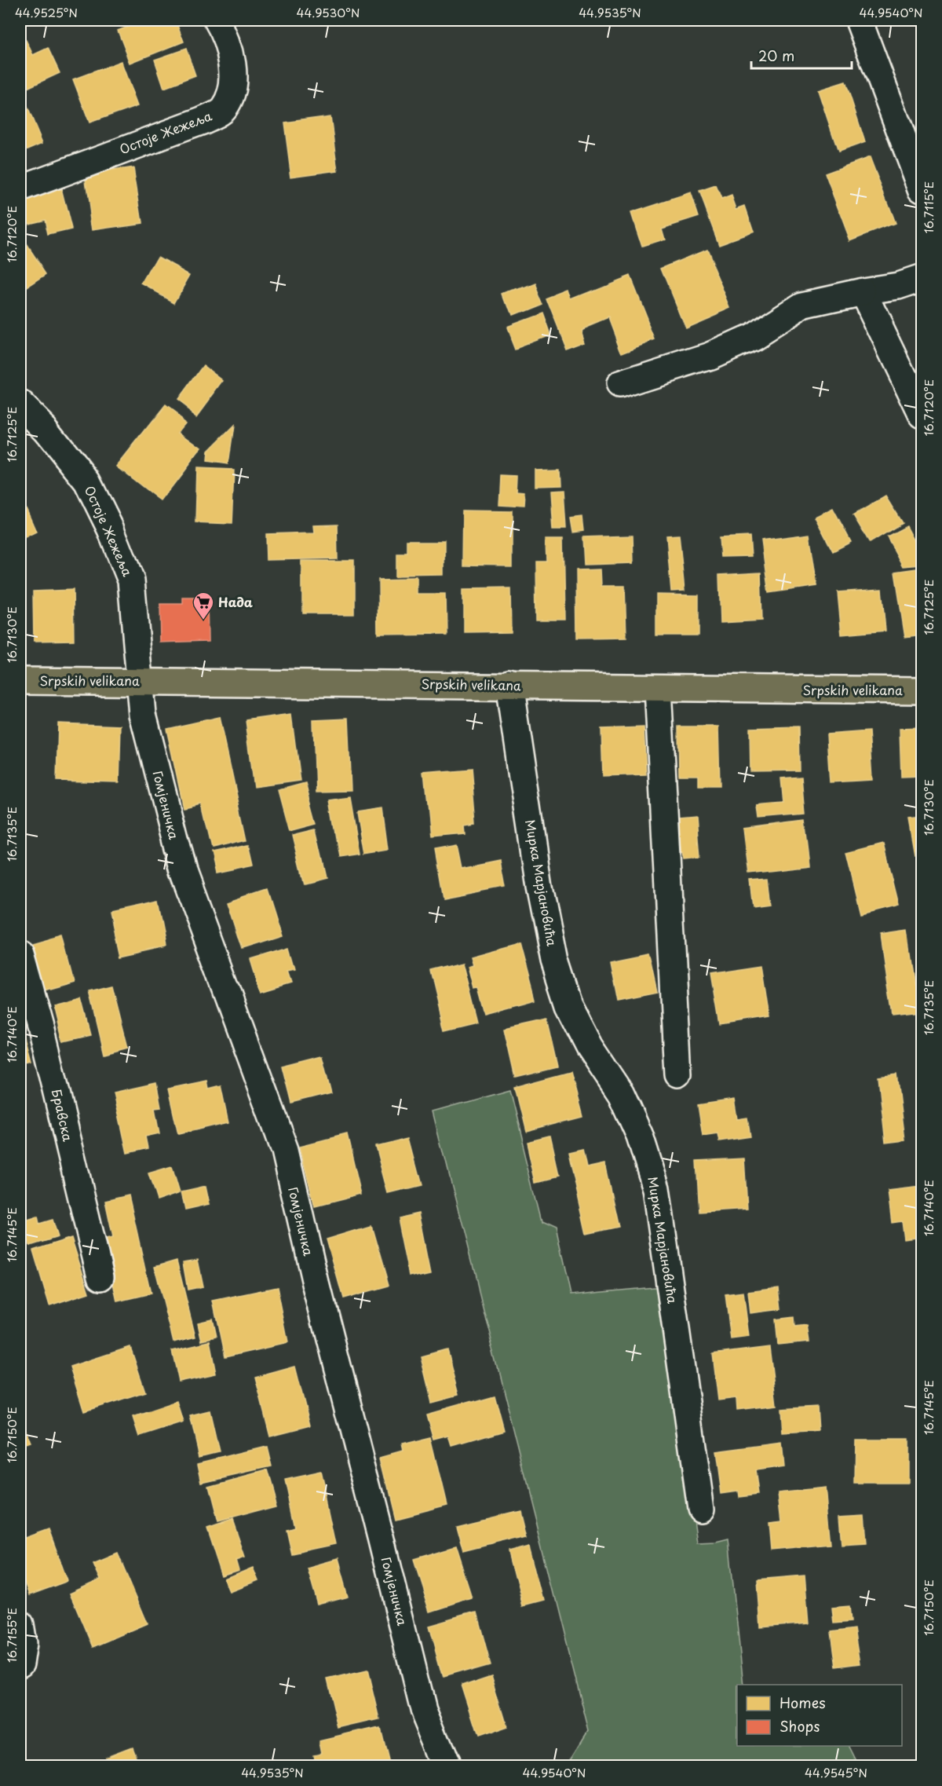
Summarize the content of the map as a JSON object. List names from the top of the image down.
{
  "streets": {
    "main road": ["Srpskih velikana"],
    "street": [
      "Остоје Жежеља",
      "Гомјеничка",
      "Мирка Марјановића",
      "Бравска"
    ]
  },
  "crossings": [
    ["Остоје Жежеља", "Srpskih velikana"],
    ["Остоје Жежеља", "Гомјеничка"],
    ["Srpskih velikana", "Гомјеничка"],
    ["Srpskih velikana", "Мирка Марјановића"]
  ],
  "places": {
    "supermarket": ["Нада"]
  },
  "legend": ["Homes", "Shops"],
  "scale_bar": "20 m",
  "coordinates": [
    "44.9525°N",
    "44.9530°N",
    "44.9535°N",
    "44.9540°N",
    "16.7115°E",
    "16.7120°E",
    "16.7125°E",
    "16.7130°E",
    "16.7135°E",
    "16.7140°E",
    "16.7145°E",
    "16.7150°E",
    "16.7155°E",
    "44.9545°N"
  ]
}
